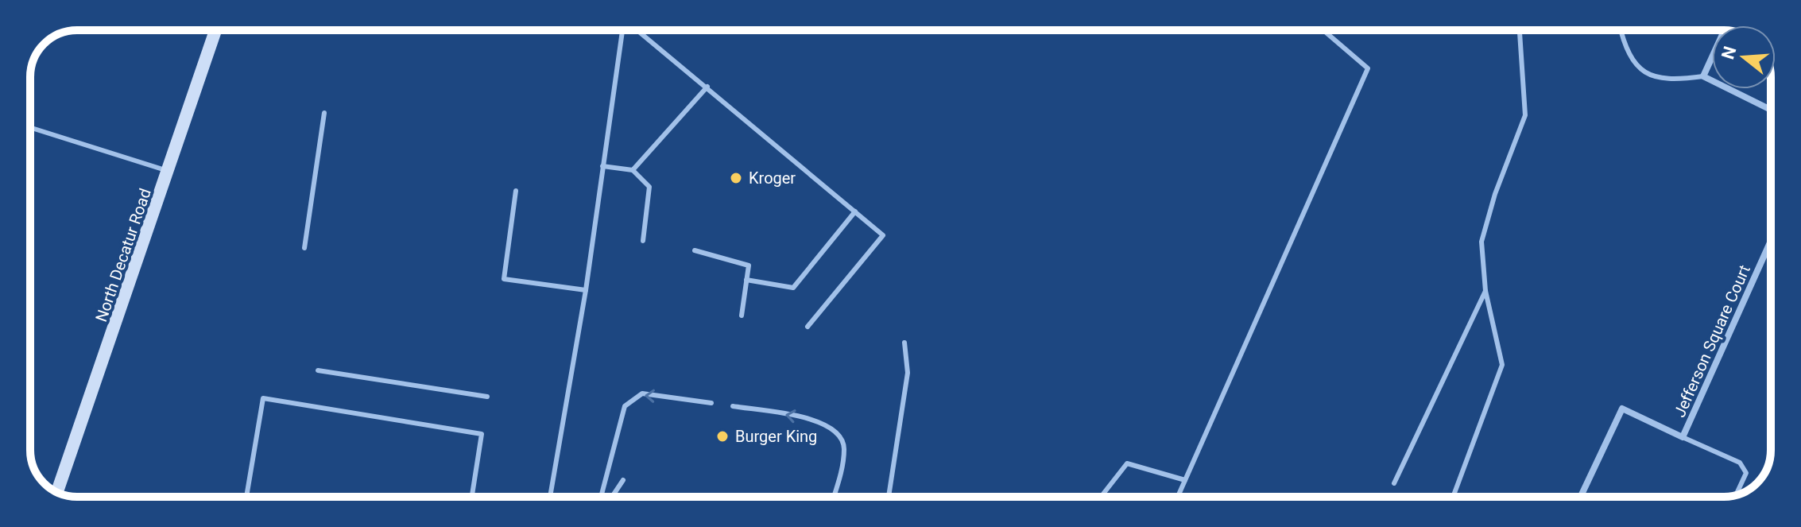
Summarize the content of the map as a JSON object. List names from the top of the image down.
{
  "streets": {
    "main road": ["North Decatur Road"],
    "street": ["Jefferson Square Court"]
  },
  "places": ["Kroger", "Burger King"],
  "north": "left"
}
